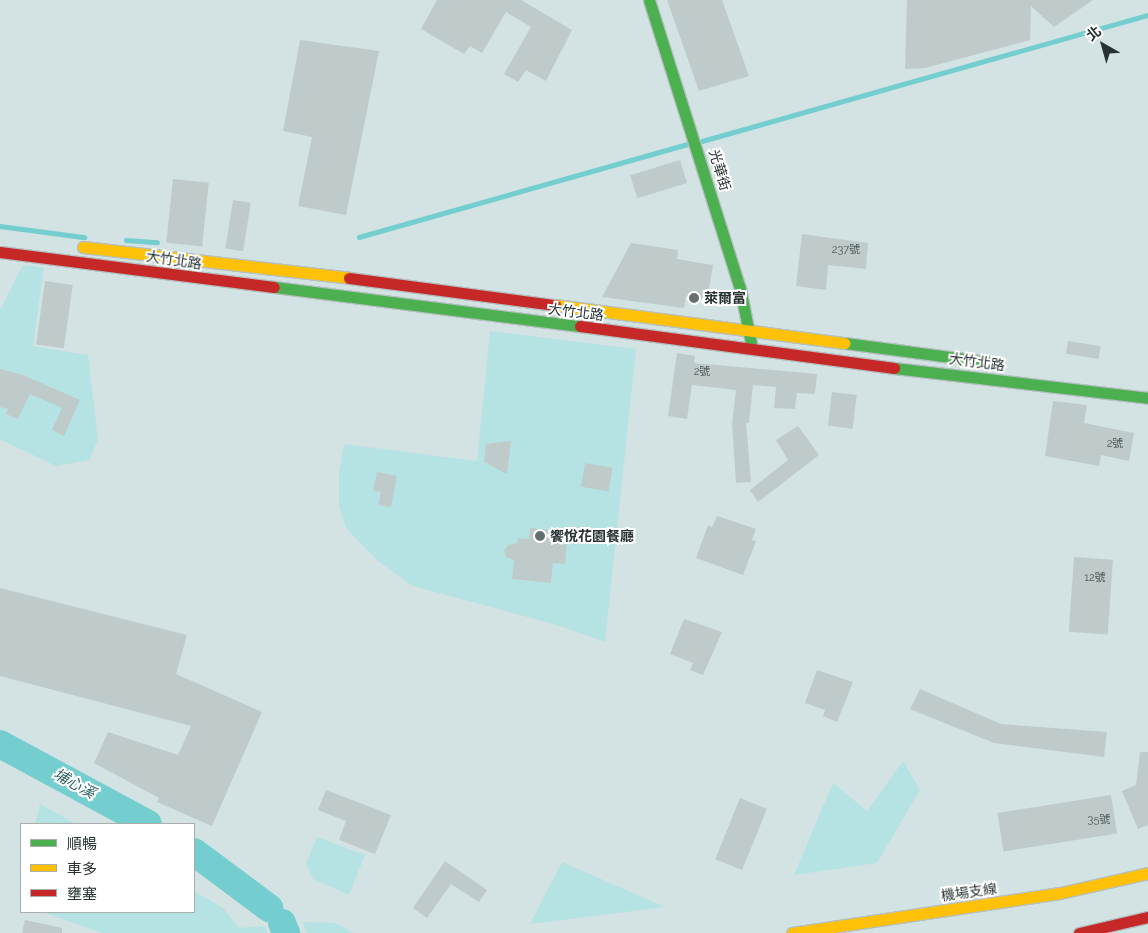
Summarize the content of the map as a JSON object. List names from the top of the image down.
{
  "streets": {
    "main road": ["光華街", "大竹北路", "機場支線"]
  },
  "crossings": [
    ["光華街", "大竹北路"]
  ],
  "water": ["埔心溪"],
  "places": ["萊爾富", "饗悅花園餐廳"],
  "house_numbers": [
    "237號",
    "2號",
    "2號",
    "12號",
    "35號"
  ],
  "legend": ["順暢", "車多", "壅塞"],
  "north": "top left"
}
